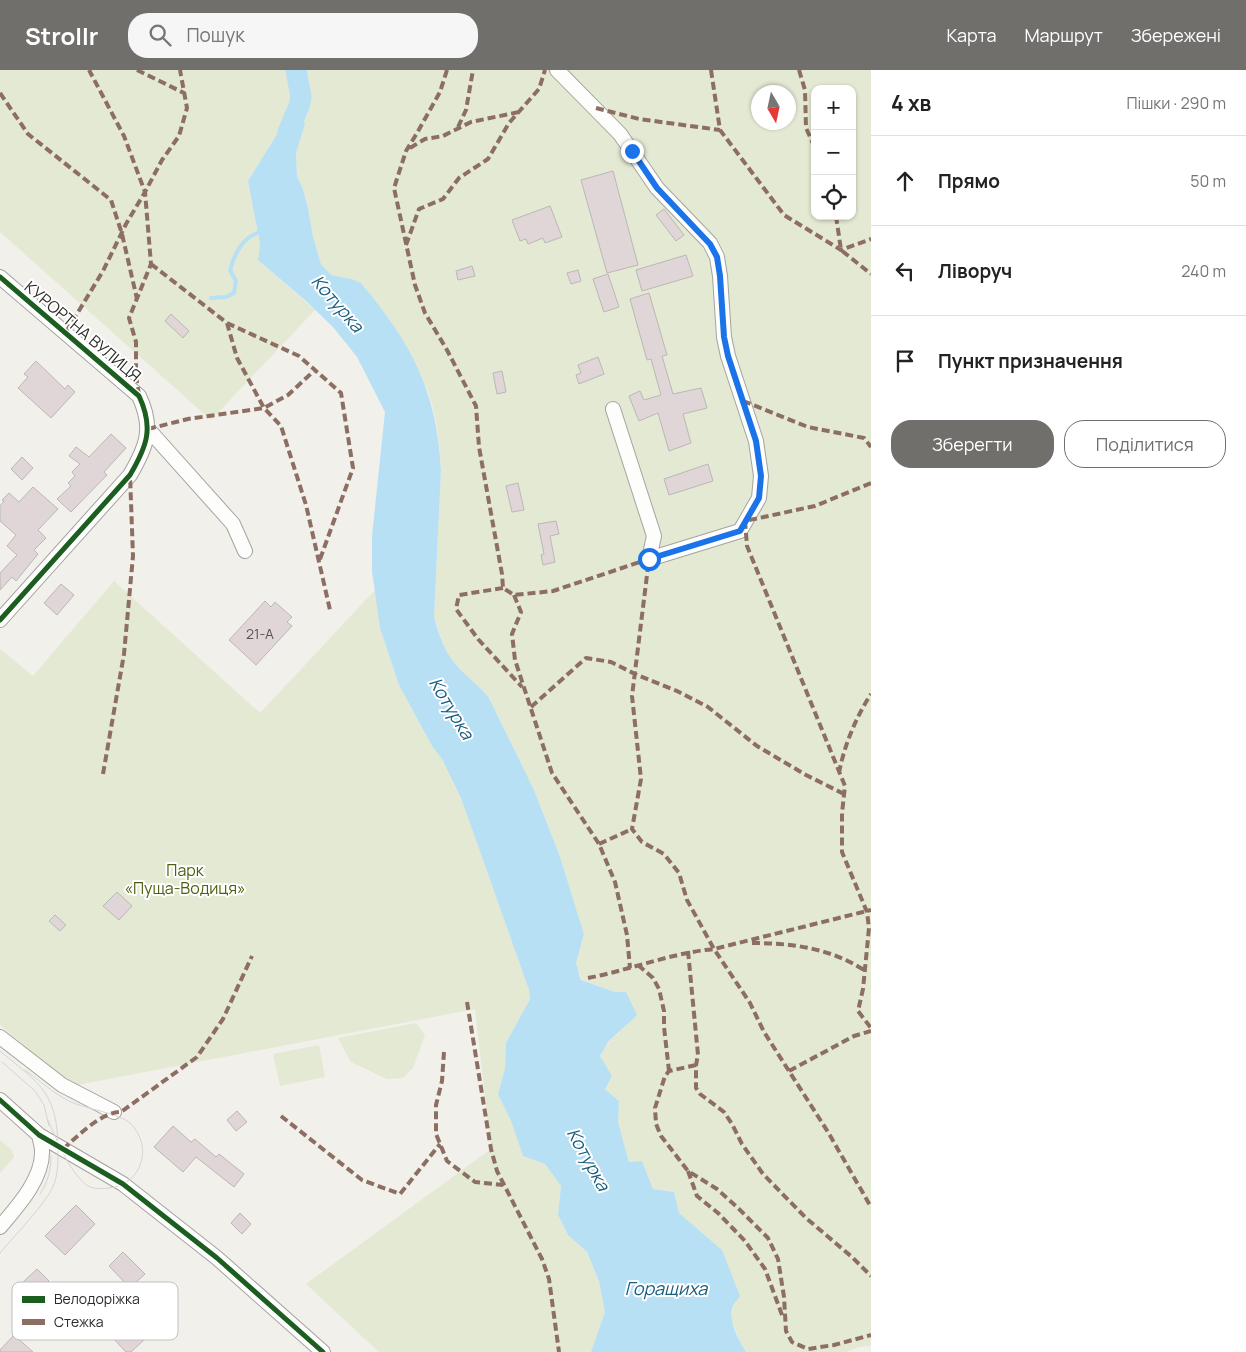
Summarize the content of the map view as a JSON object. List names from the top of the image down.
{
  "streets": {
    "street": ["КУРОРТНА ВУЛИЦЯ"]
  },
  "water": ["Котурка", "Горащиха"],
  "parks": ["Парк «Пуща-Водиця»"],
  "house_numbers": ["21-А"],
  "legend": ["Велодоріжка", "Стежка"],
  "north": "bottom",
  "page": {
    "header": "Strollr",
    "search": "Пошук",
    "nav": ["Карта", "Маршрут", "Збережені"],
    "heading": ["4 хв", "Пішки · 290 m"],
    "map_buttons": ["+", "−"],
    "list": [
      ["Прямо", "50 m"],
      ["Ліворуч", "240 m"],
      "Пункт призначення"
    ],
    "buttons": ["Зберегти", "Поділитися"]
  }
}
